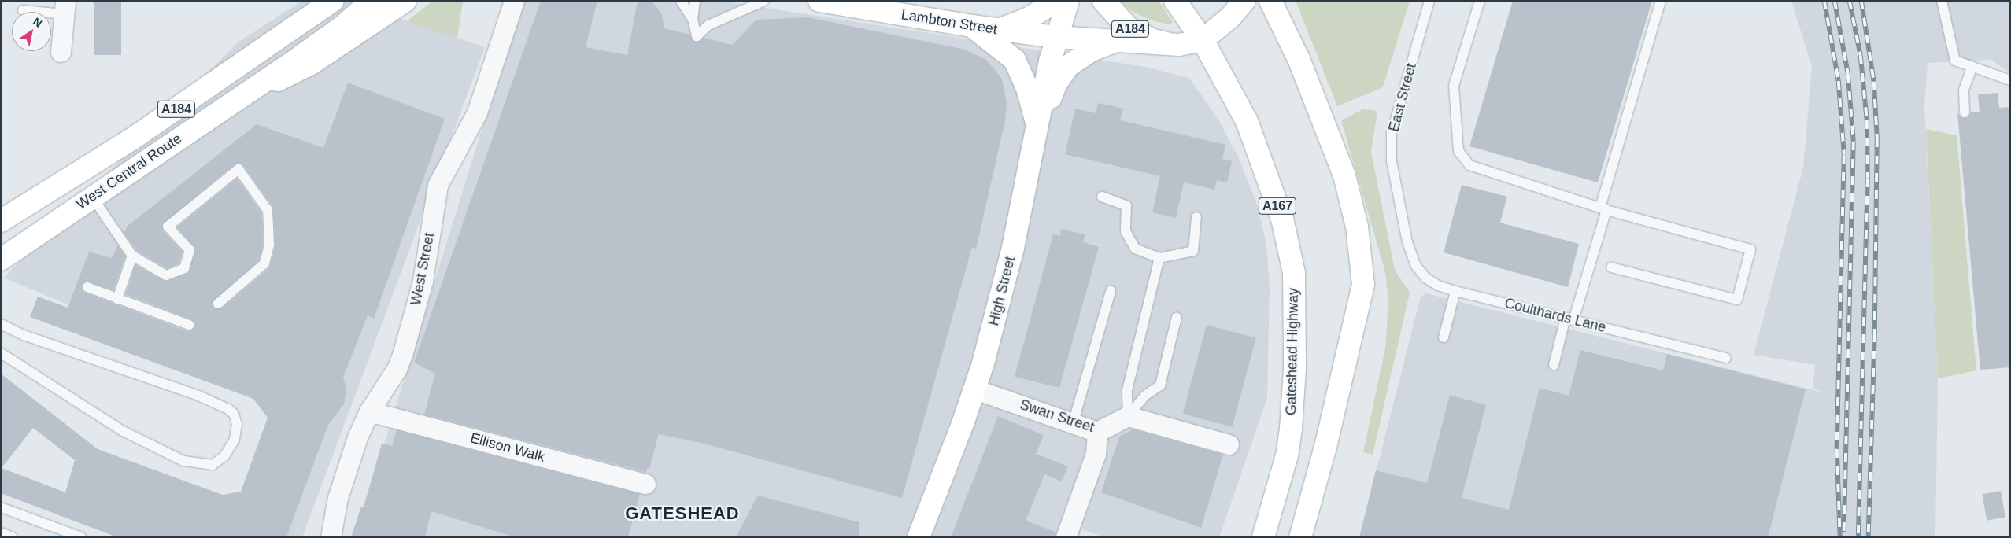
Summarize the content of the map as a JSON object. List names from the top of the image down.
{
  "streets": {
    "main road": [
      "Lambton Street",
      "A184",
      "West Central Route",
      "A167",
      "High Street",
      "Gateshead Highway"
    ],
    "street": ["West Street", "Swan Street", "Ellison Walk"],
    "lane": ["East Street", "Coulthards Lane"]
  },
  "crossings": [
    ["Lambton Street", "A184"],
    ["Lambton Street", "High Street"],
    ["A184", "Gateshead Highway"],
    ["East Street", "Coulthards Lane"],
    ["West Street", "Ellison Walk"],
    ["High Street", "Swan Street"]
  ],
  "districts": ["GATESHEAD"],
  "north": "top right"
}
